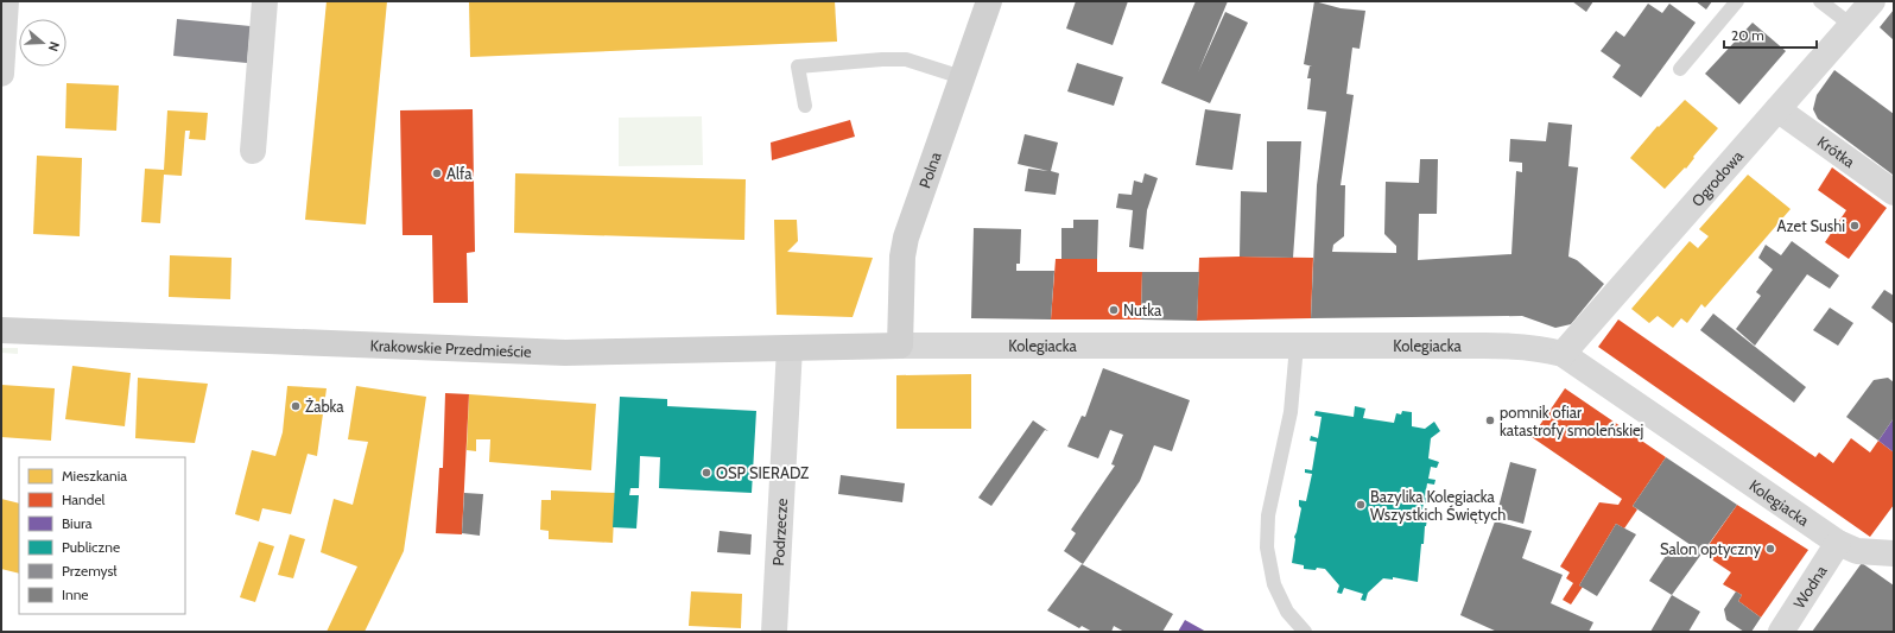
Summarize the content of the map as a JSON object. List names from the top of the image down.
{
  "streets": {
    "street": [
      "Krótka",
      "Polna",
      "Ogrodowa",
      "Kolegiacka",
      "Krakowskie Przedmieście",
      "Podrzecze",
      "Wodna"
    ]
  },
  "crossings": [
    ["Krótka", "Ogrodowa"],
    ["Polna", "Kolegiacka"],
    ["Polna", "Krakowskie Przedmieście"],
    ["Ogrodowa", "Kolegiacka"],
    ["Kolegiacka", "Krakowskie Przedmieście"],
    ["Kolegiacka", "Wodna"],
    ["Krakowskie Przedmieście", "Podrzecze"]
  ],
  "places": [
    "Alfa",
    "Azet Sushi",
    "Nutka",
    "Żabka",
    "pomnik ofiar katastrofy smoleńskiej",
    "OSP SIERADZ",
    "Bazylika Kolegiacka Wszystkich Świętych",
    "Salon optyczny"
  ],
  "legend": [
    "Mieszkania",
    "Handel",
    "Biura",
    "Publiczne",
    "Przemysł",
    "Inne"
  ],
  "scale_bar": "20 m",
  "north": "right"
}
